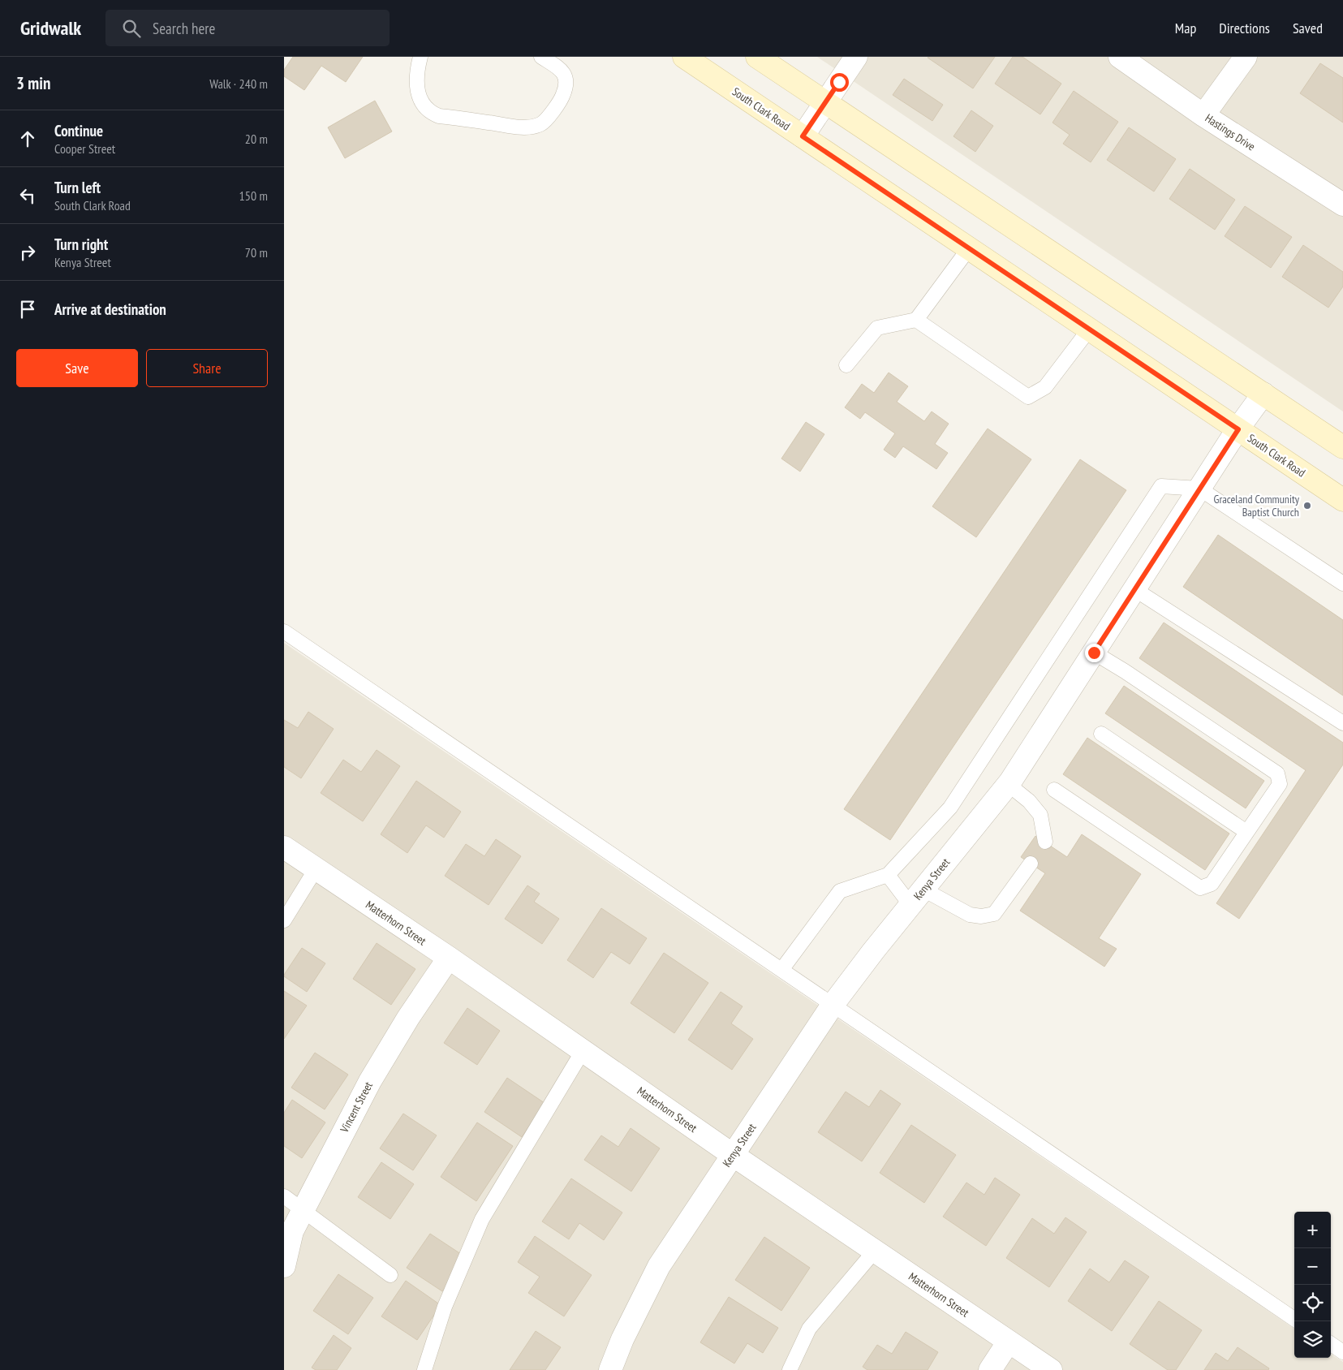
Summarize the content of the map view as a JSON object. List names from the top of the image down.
{
  "streets": {
    "main road": ["South Clark Road"],
    "street": [
      "Hastings Drive",
      "Kenya Street",
      "Matterhorn Street",
      "Vincent Street"
    ]
  },
  "crossings": [
    ["South Clark Road", "Kenya Street"],
    ["Kenya Street", "Matterhorn Street"],
    ["Matterhorn Street", "Vincent Street"]
  ],
  "places": ["Graceland Community Baptist Church"],
  "page": {
    "header": "Gridwalk",
    "search": "Search here",
    "nav": ["Map", "Directions", "Saved"],
    "heading": ["3 min", "Walk · 240 m"],
    "list": [
      ["Continue", "Cooper Street", "20 m"],
      ["Turn left", "South Clark Road", "150 m"],
      ["Turn right", "Kenya Street", "70 m"],
      "Arrive at destination"
    ],
    "buttons": ["Save", "Share"],
    "map_buttons": ["+", "−"]
  }
}
